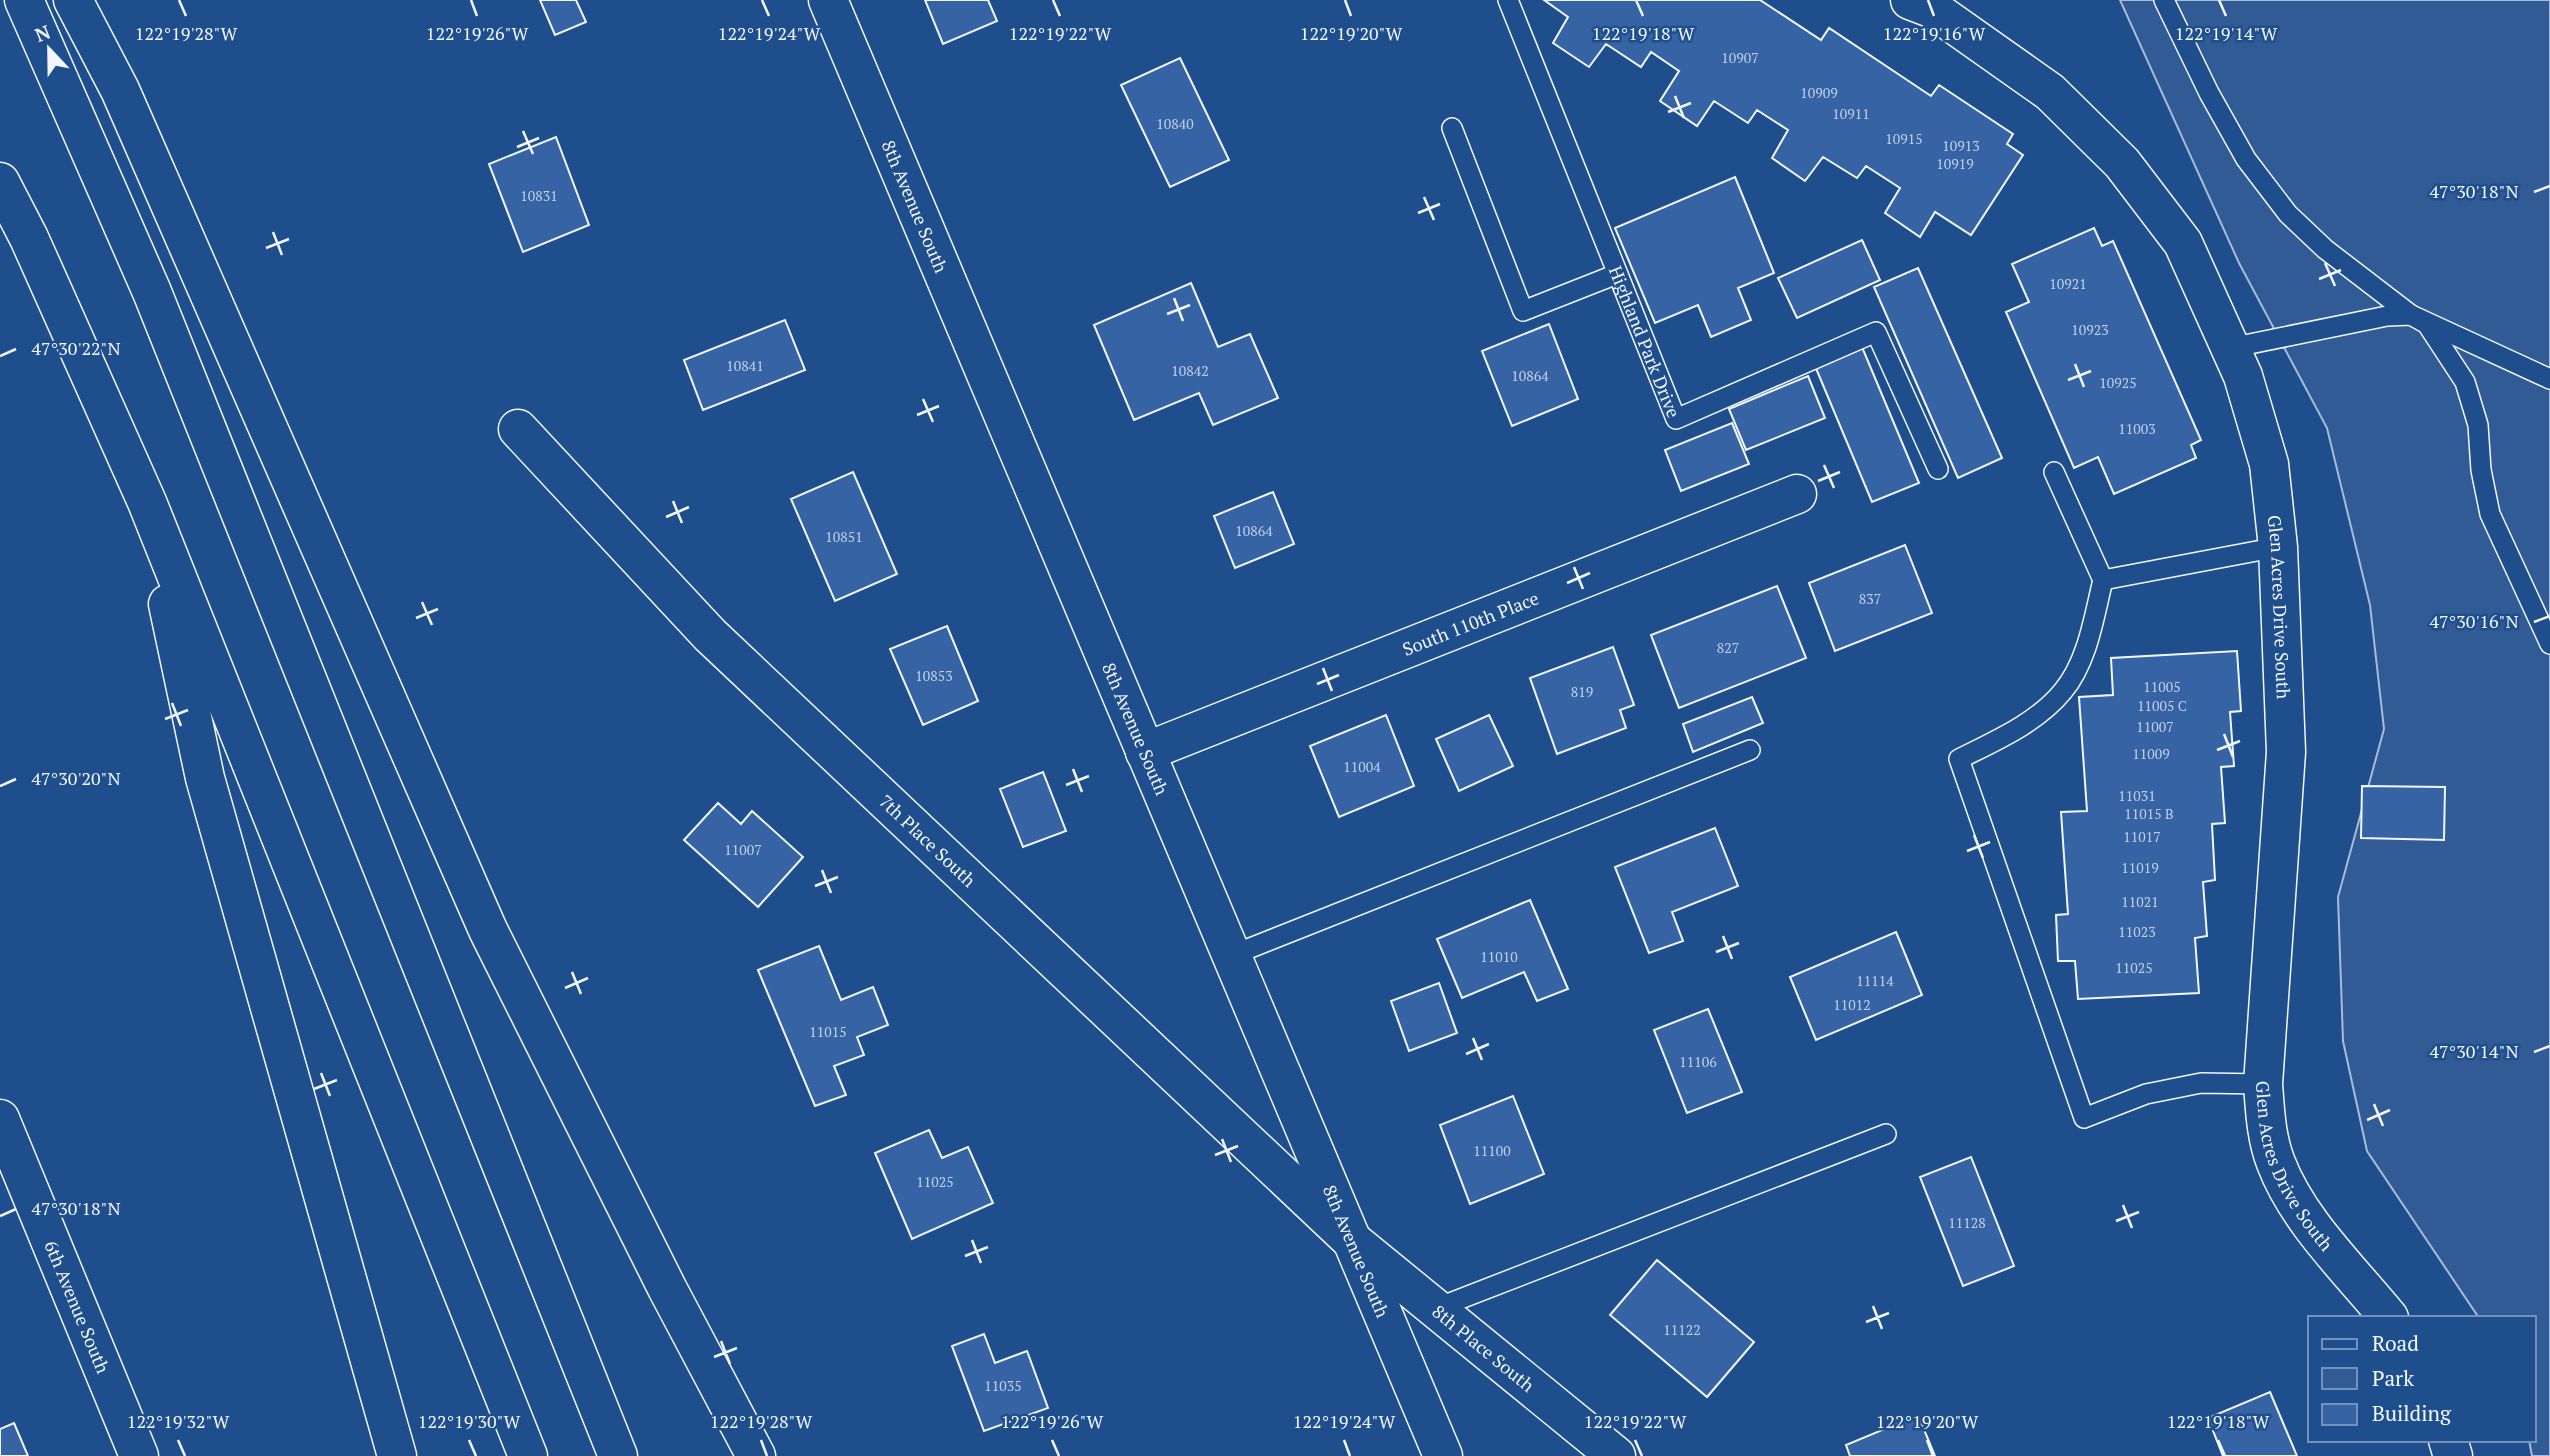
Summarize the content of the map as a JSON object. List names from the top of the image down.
{
  "streets": {
    "main road": [
      "8th Avenue South",
      "Glen Acres Drive South",
      "South 110th Place",
      "7th Place South",
      "6th Avenue South",
      "8th Place South"
    ],
    "lane": ["Highland Park Drive"]
  },
  "crossings": [
    ["8th Avenue South", "South 110th Place"],
    ["8th Avenue South", "7th Place South"],
    ["8th Avenue South", "8th Place South"],
    ["7th Place South", "8th Place South"]
  ],
  "house_numbers": [
    "10907",
    "10909",
    "10911",
    "10840",
    "10915",
    "10913",
    "10919",
    "10831",
    "10921",
    "10923",
    "10841",
    "10842",
    "10864",
    "10925",
    "11003",
    "10864",
    "10851",
    "837",
    "827",
    "10853",
    "11005",
    "819",
    "11005 C",
    "11007",
    "11009",
    "11004",
    "11031",
    "11015 B",
    "11017",
    "11007",
    "11019",
    "11021",
    "11023",
    "11010",
    "11025",
    "11114",
    "11012",
    "11015",
    "11106",
    "11100",
    "11025",
    "11128",
    "11122",
    "11035"
  ],
  "legend": ["Road", "Park", "Building"],
  "north": "top",
  "coordinates": [
    "122°19'28\"W",
    "122°19'26\"W",
    "122°19'24\"W",
    "122°19'22\"W",
    "122°19'18\"W",
    "122°19'16\"W",
    "122°19'20\"W",
    "122°19'14\"W",
    "47°30'18\"N",
    "47°30'22\"N",
    "47°30'16\"N",
    "47°30'20\"N",
    "47°30'14\"N",
    "122°19'32\"W",
    "122°19'30\"W"
  ]
}
